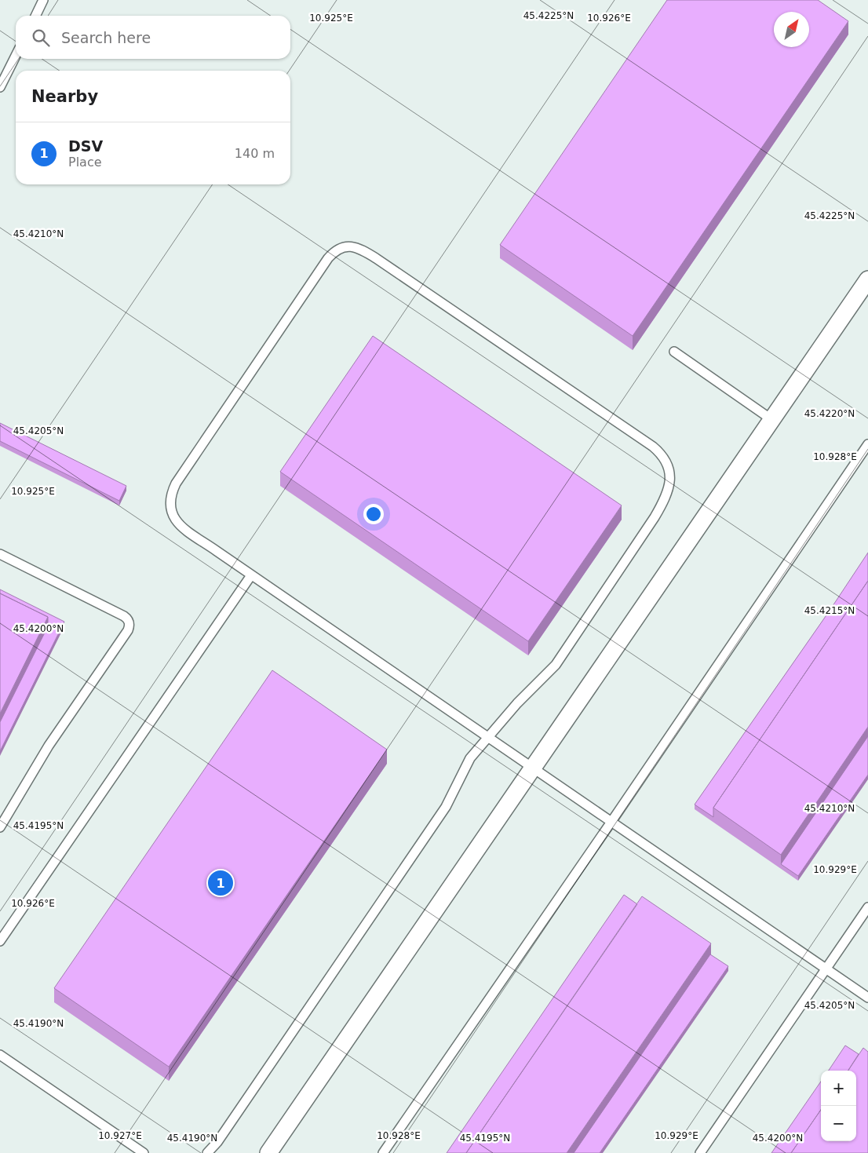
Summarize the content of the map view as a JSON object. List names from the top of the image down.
{
  "north": "top right",
  "page": {
    "search": "Search here",
    "heading": "Nearby",
    "list": [
      {
        "mark": "1",
        "name": "DSV",
        "note": "Place",
        "value": "140 m"
      }
    ],
    "pins": "1",
    "map_buttons": ["+", "−"]
  },
  "coordinates": [
    "45.4225°N",
    "10.925°E",
    "10.926°E",
    "45.4210°N",
    "45.4220°N",
    "45.4205°N",
    "10.928°E",
    "45.4215°N",
    "45.4200°N",
    "45.4195°N",
    "10.929°E",
    "45.4190°N",
    "10.927°E"
  ]
}
